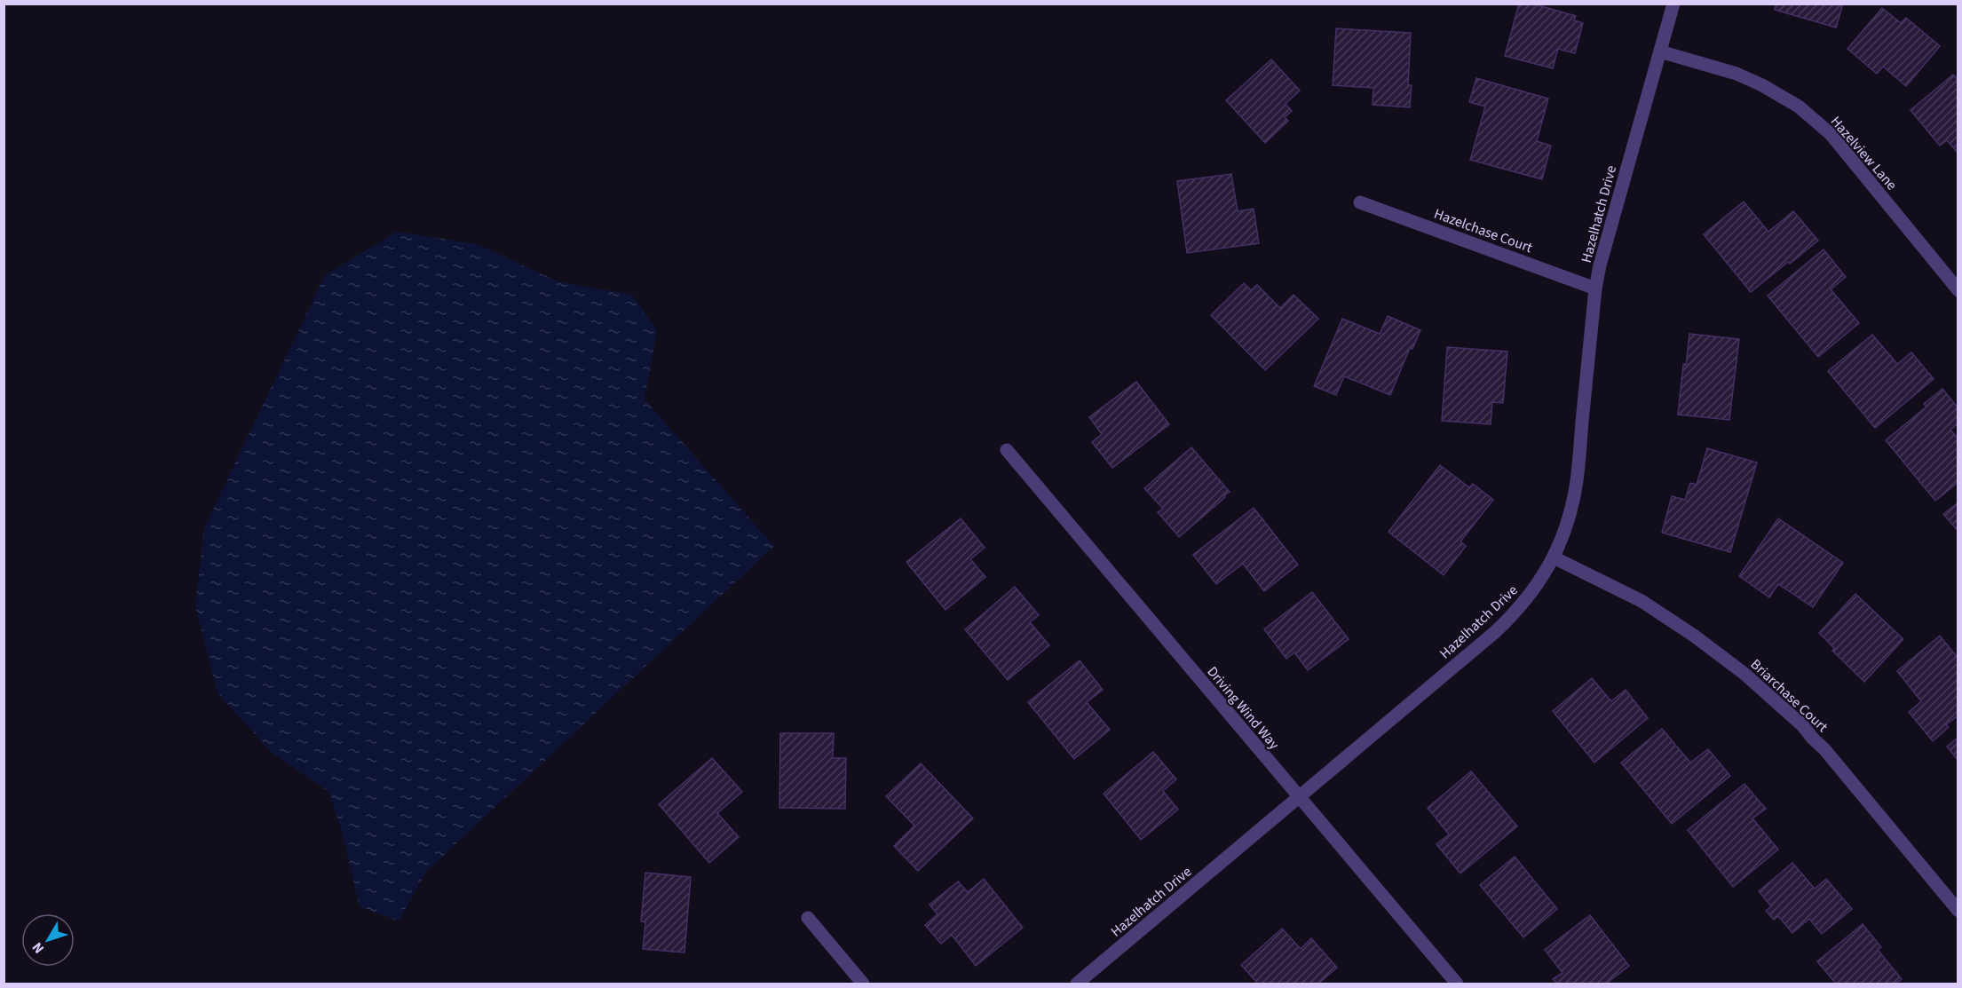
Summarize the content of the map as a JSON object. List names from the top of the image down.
{
  "streets": {
    "street": [
      "Hazelview Lane",
      "Hazelhatch Drive",
      "Hazelchase Court",
      "Briarchase Court",
      "Driving Wind Way"
    ]
  },
  "crossings": [
    ["Hazelview Lane", "Hazelhatch Drive"],
    ["Hazelhatch Drive", "Hazelchase Court"],
    ["Hazelhatch Drive", "Briarchase Court"],
    ["Hazelhatch Drive", "Driving Wind Way"]
  ],
  "north": "bottom left"
}
